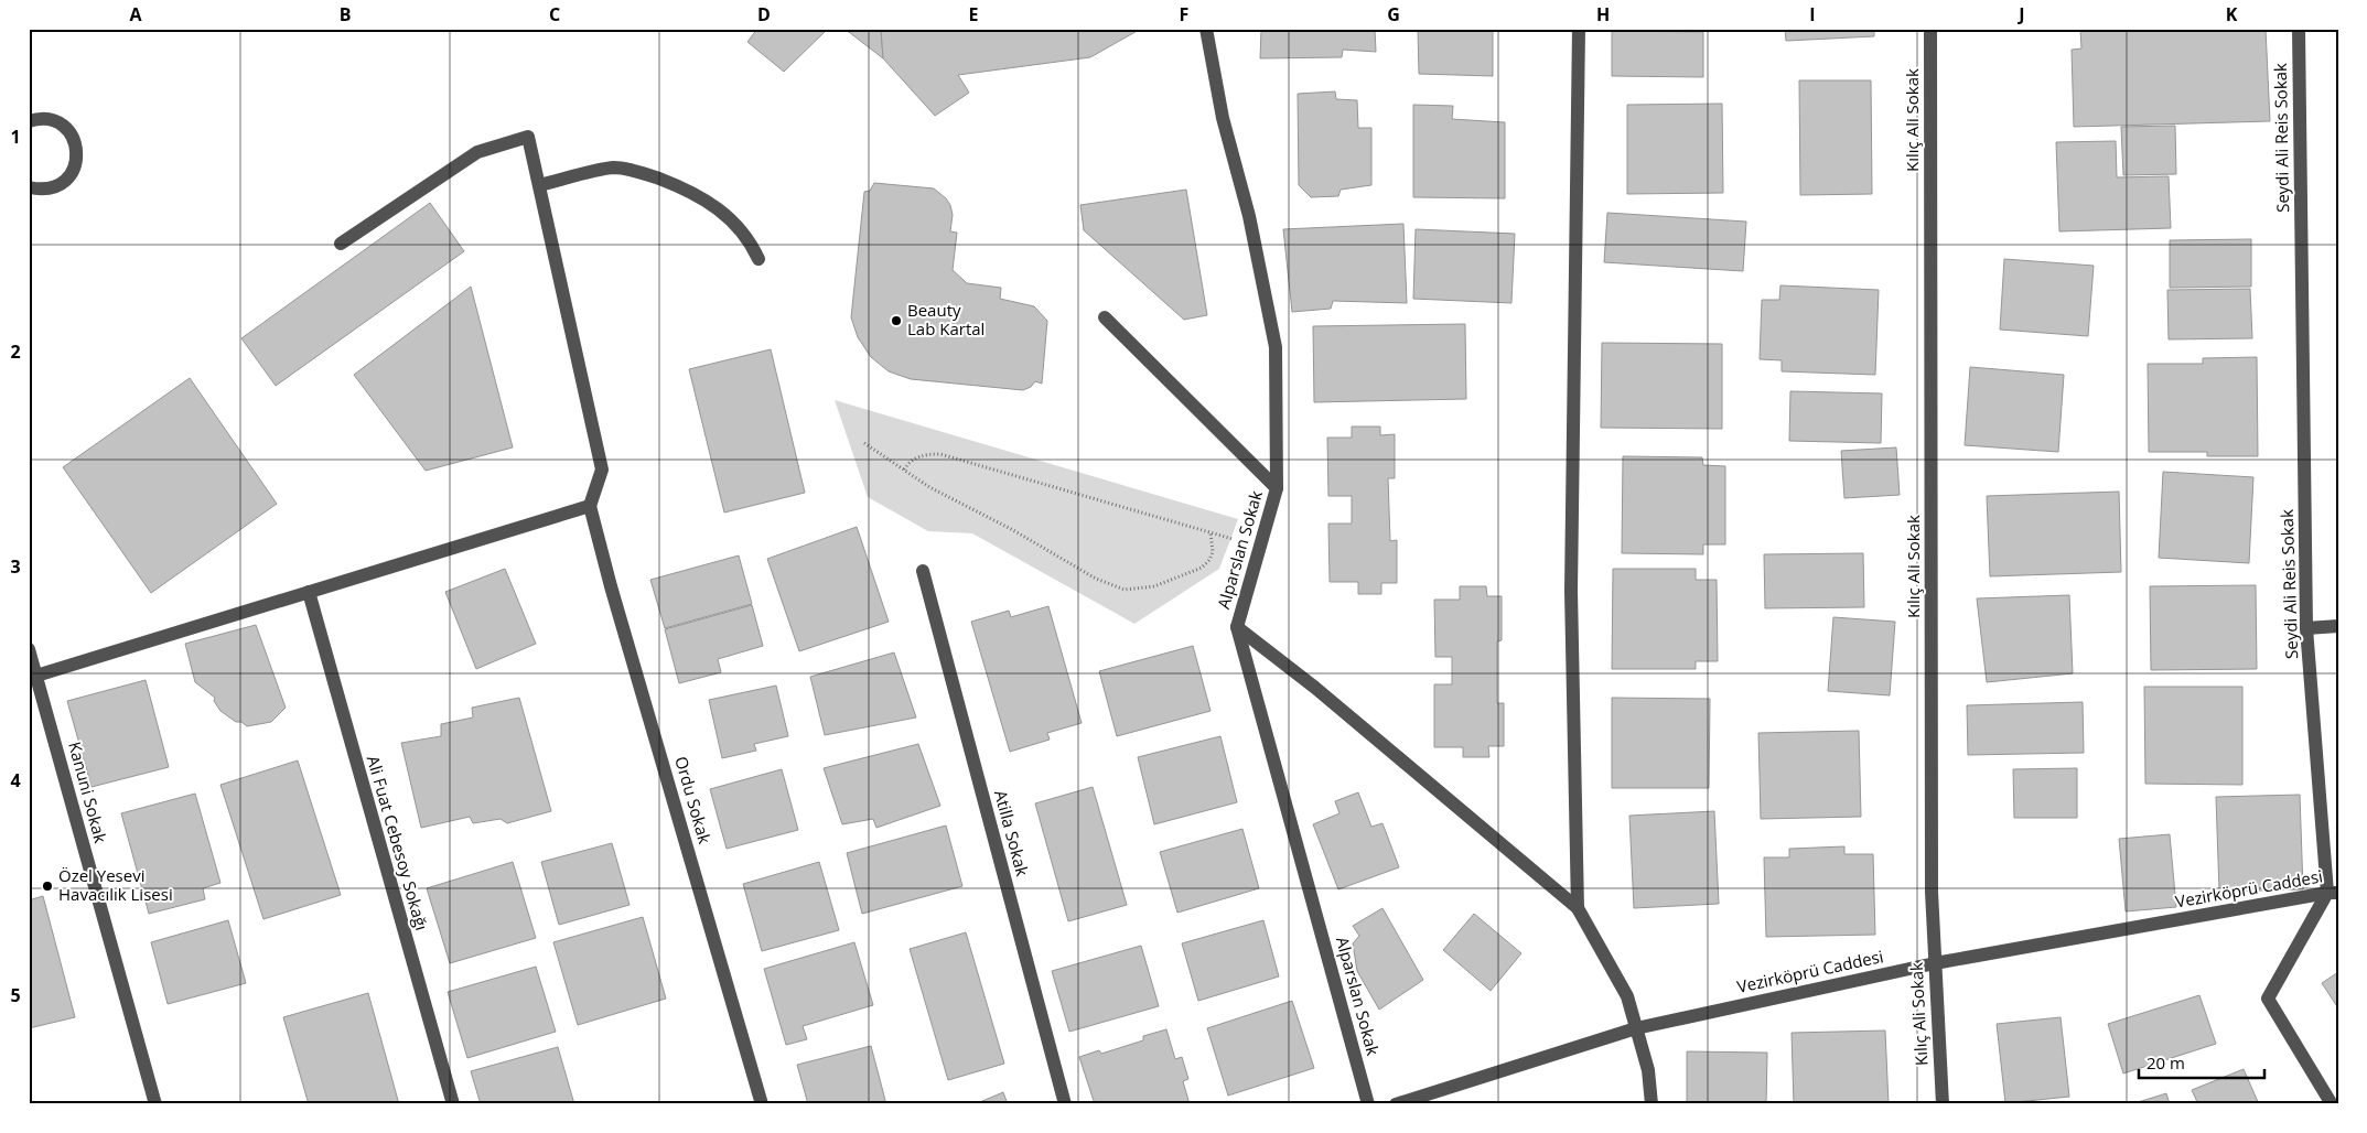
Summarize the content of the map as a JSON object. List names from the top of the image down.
{
  "streets": {
    "street": [
      "Kılıç Ali Sokak",
      "Seydi Ali Reis Sokak",
      "Alparslan Sokak",
      "Kanuni Sokak",
      "Ordu Sokak",
      "Atilla Sokak",
      "Ali Fuat Cebesoy Sokağı",
      "Vezirköprü Caddesi"
    ]
  },
  "crossings": [
    ["Kılıç Ali Sokak", "Vezirköprü Caddesi"],
    ["Seydi Ali Reis Sokak", "Vezirköprü Caddesi"]
  ],
  "places": ["Beauty Lab Kartal", "Özel Yesevi Havacılık Lisesi"],
  "scale_bar": "20 m",
  "grid": {
    "columns": [
      "A",
      "B",
      "C",
      "D",
      "E",
      "F",
      "G",
      "H",
      "I",
      "J",
      "K"
    ],
    "rows": [
      "1",
      "2",
      "3",
      "4",
      "5"
    ]
  }
}
